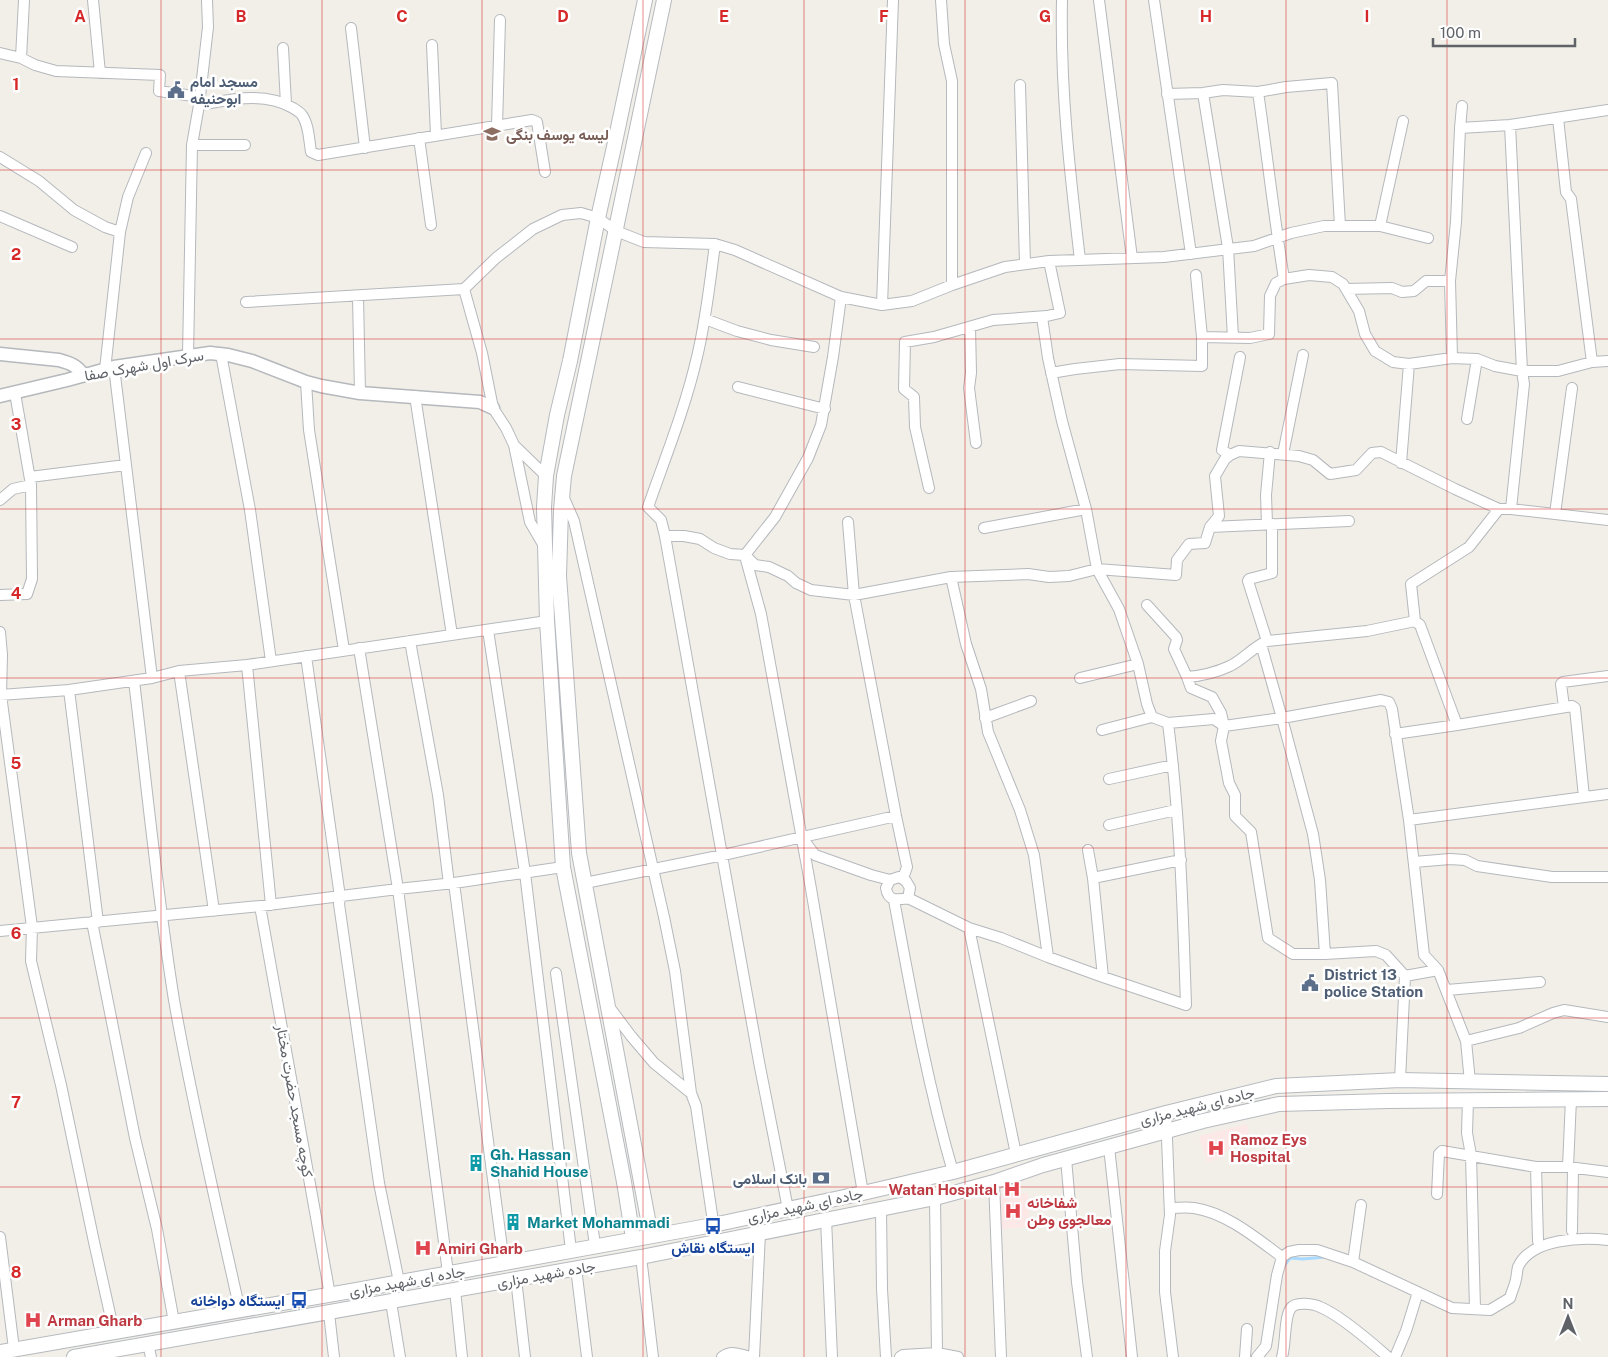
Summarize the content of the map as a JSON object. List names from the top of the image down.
{
  "streets": {
    "main road": ["جاده ای شهید مزاری", "جاده شهید مزاری"],
    "street": ["سرک اول شهرک صفا", "کوچه مسجد حضرت مختار"]
  },
  "crossings": [
    ["کوچه مسجد حضرت مختار", "جاده ای شهید مزاری"],
    ["جاده ای شهید مزاری", "جاده شهید مزاری"]
  ],
  "places": {
    "public building": ["مسجد امام ابوحنیفه", "District 13 police Station"],
    "school or university": ["لیسه یوسف بنگی"],
    "hospital": [
      "Ramoz Eys Hospital",
      "Watan Hospital",
      "شفاخانه معالجوی وطن",
      "Amiri Gharb",
      "Arman Gharb"
    ],
    "building": ["Gh. Hassan Shahid House", "Market Mohammadi"],
    "bank": ["بانک اسلامی"],
    "bus stop": ["ایستگاه نقاش", "ایستگاه دواخانه"]
  },
  "scale_bar": "100 m",
  "north": "top",
  "grid": {
    "columns": [
      "A",
      "B",
      "C",
      "D",
      "E",
      "F",
      "G",
      "H",
      "I"
    ],
    "rows": [
      "1",
      "2",
      "3",
      "4",
      "5",
      "6",
      "7",
      "8"
    ]
  }
}
